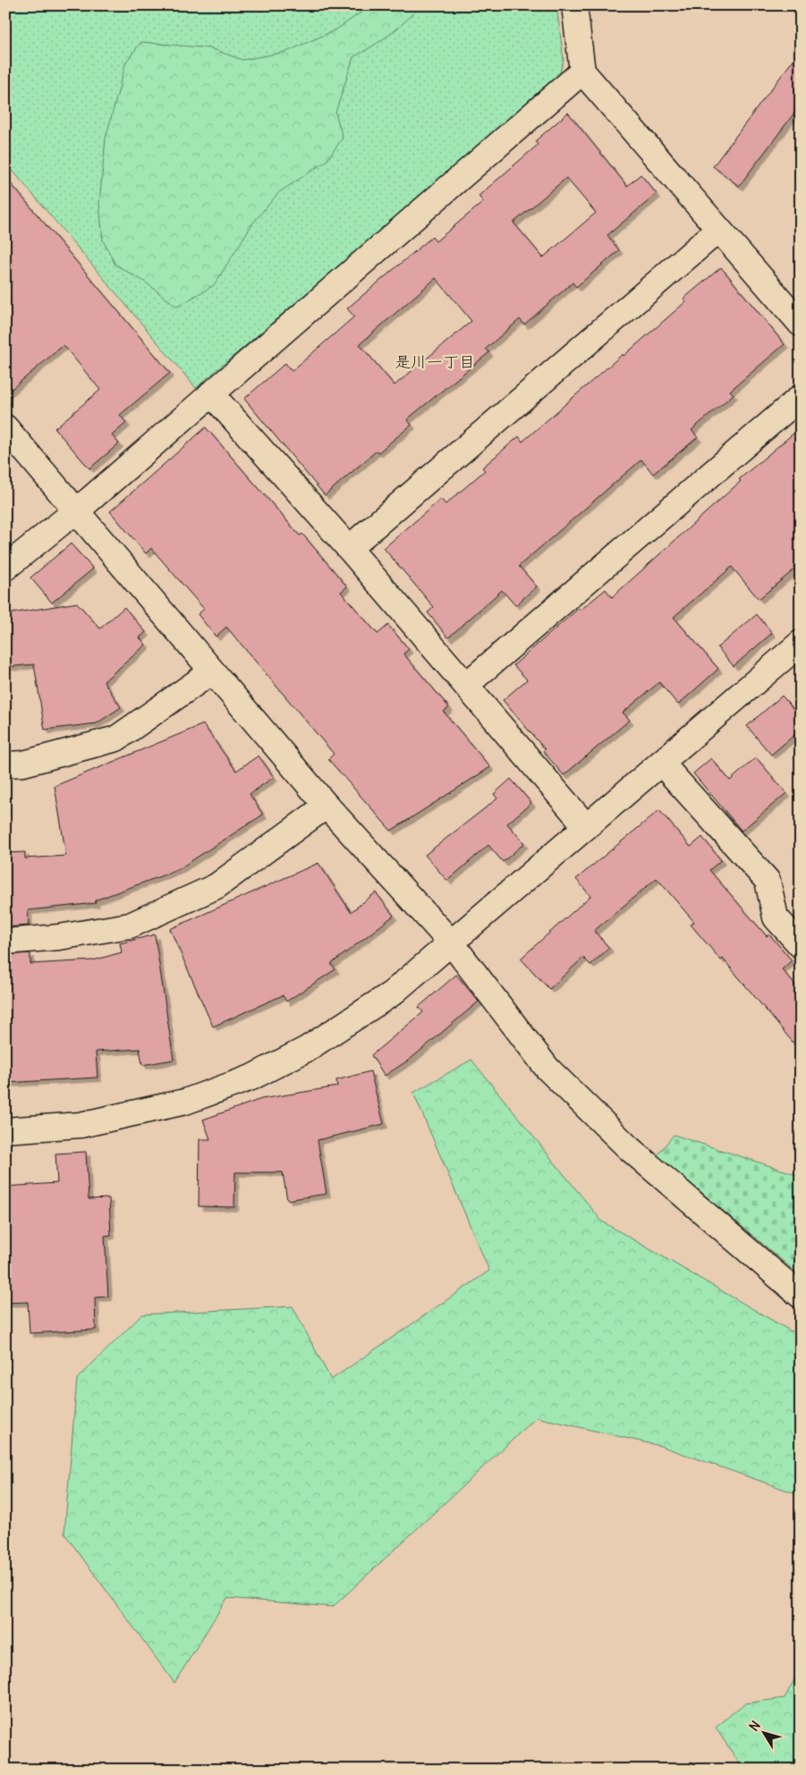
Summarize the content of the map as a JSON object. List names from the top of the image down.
{
  "districts": ["是川一丁目"],
  "north": "top left"
}
